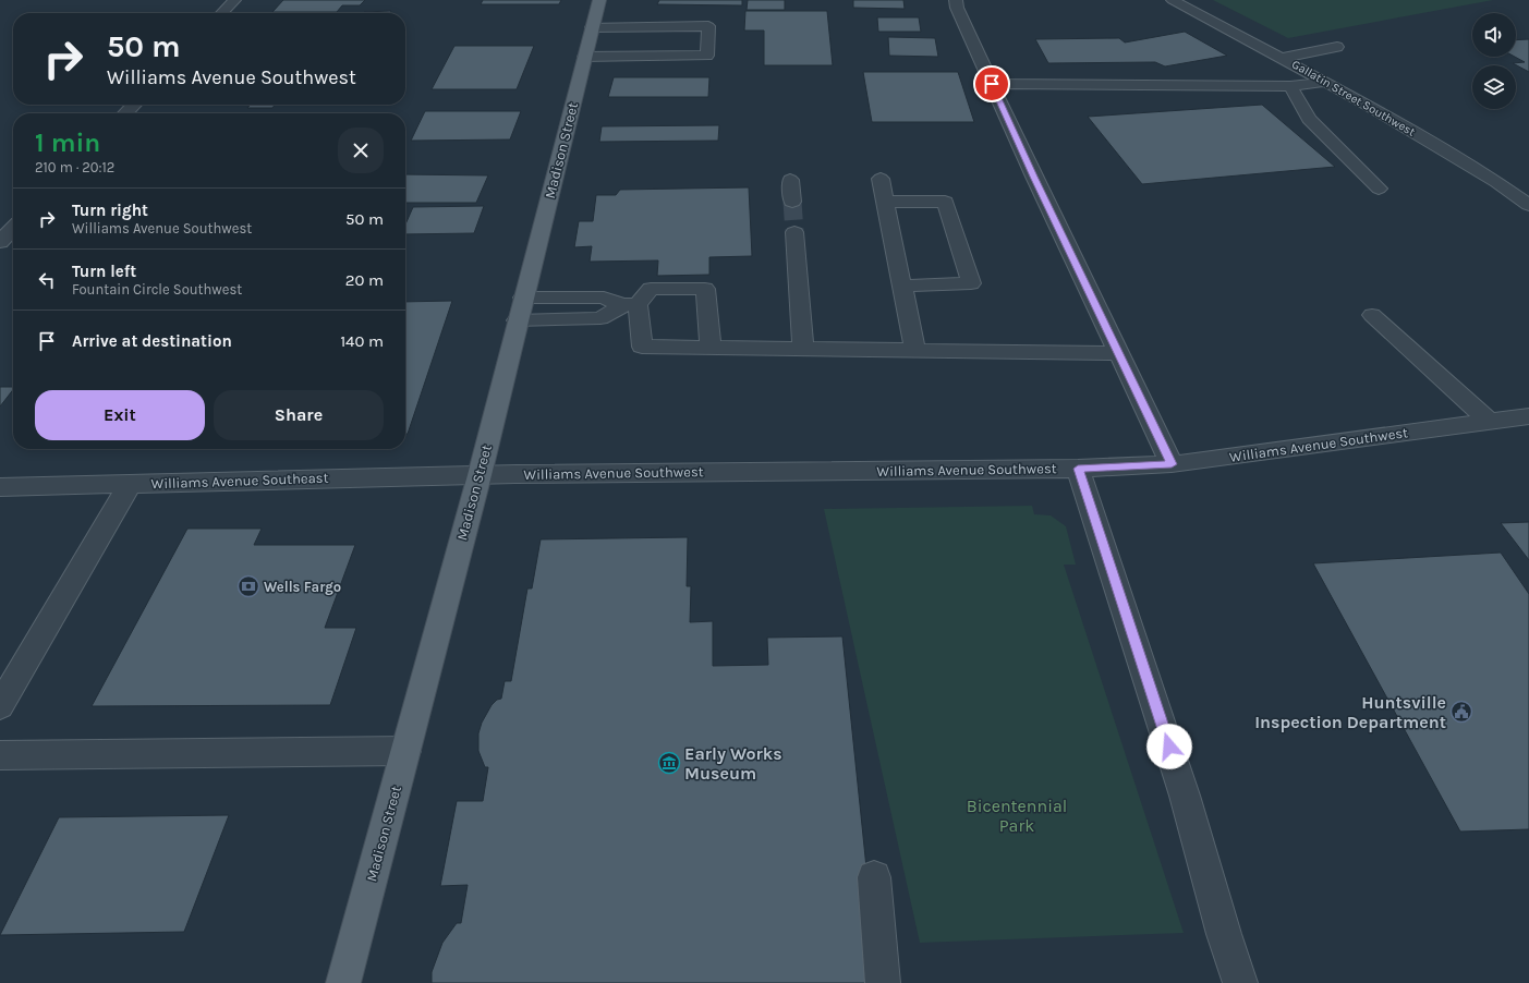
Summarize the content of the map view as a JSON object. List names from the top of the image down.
{
  "streets": {
    "main road": ["Madison Street"],
    "street": ["Gallatin Street Southwest", "Williams Avenue Southwest", "Williams Avenue Southeast"]
  },
  "crossings": [
    ["Madison Street", "Williams Avenue Southwest"],
    ["Madison Street", "Williams Avenue Southeast"],
    ["Williams Avenue Southwest", "Williams Avenue Southeast"]
  ],
  "parks": ["Bicentennial Park"],
  "places": {
    "bank": ["Wells Fargo"],
    "public building": ["Huntsville Inspection Department"],
    "museum": ["Early Works Museum"]
  },
  "page": {
    "turn": ["50 m", "Williams Avenue Southwest"],
    "heading": ["1 min", "210 m · 20:12"],
    "list": [
      {
        "name": "Turn right",
        "note": "Williams Avenue Southwest",
        "value": "50 m"
      },
      {
        "name": "Turn left",
        "note": "Fountain Circle Southwest",
        "value": "20 m"
      },
      {
        "name": "Arrive at destination",
        "value": "140 m"
      }
    ],
    "buttons": ["Exit", "Share"]
  }
}
